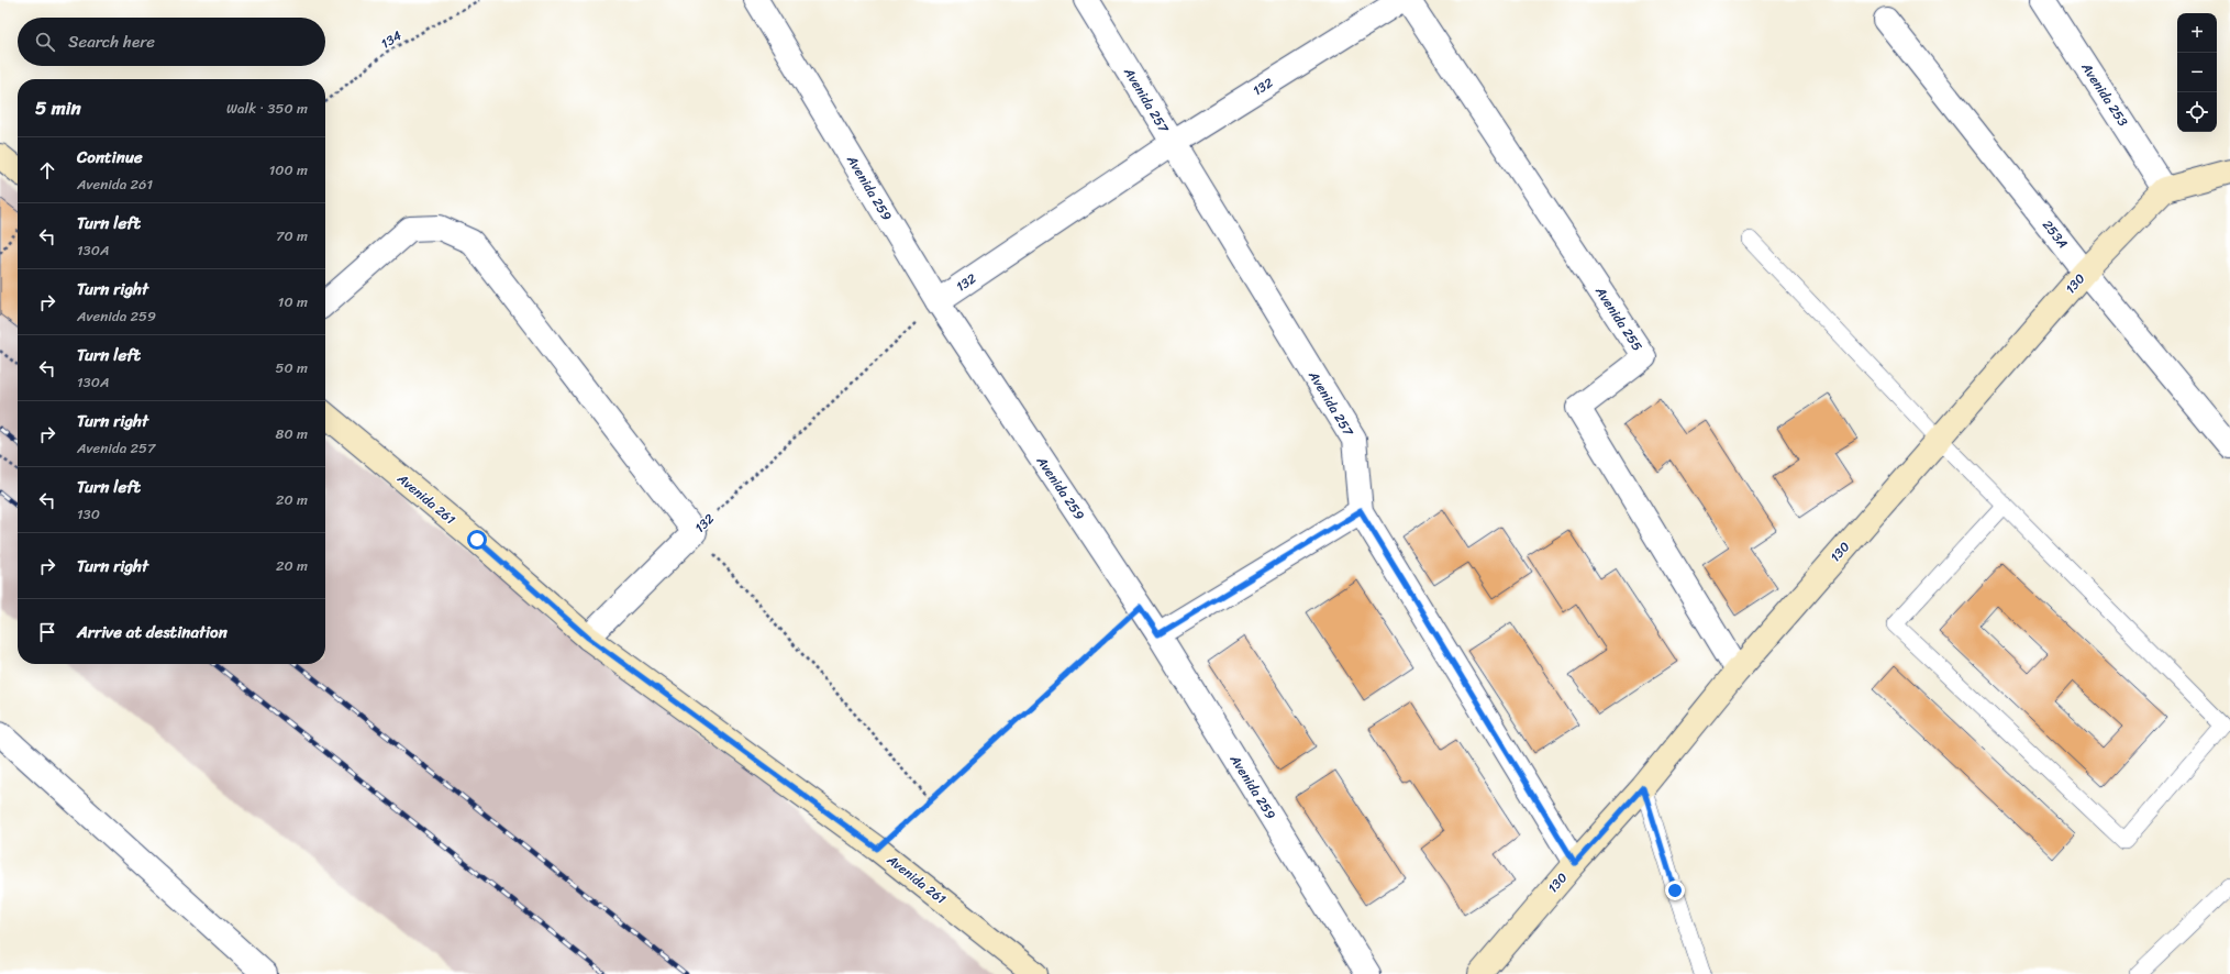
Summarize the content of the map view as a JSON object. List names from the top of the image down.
{
  "streets": {
    "street": [
      "132",
      "Avenida 253",
      "Avenida 257",
      "Avenida 259",
      "253A",
      "130",
      "Avenida 255",
      "Avenida 261"
    ],
    "path": ["134"]
  },
  "crossings": [
    ["132", "Avenida 257"],
    ["132", "Avenida 259"],
    ["132", "Avenida 261"],
    ["Avenida 253", "130"],
    ["Avenida 257", "130"],
    ["253A", "130"],
    ["130", "Avenida 255"]
  ],
  "page": {
    "map_buttons": ["+", "−"],
    "search": "Search here",
    "heading": ["5 min", "Walk · 350 m"],
    "list": [
      ["Continue", "Avenida 261", "100 m"],
      ["Turn left", "130A", "70 m"],
      ["Turn right", "Avenida 259", "10 m"],
      ["Turn left", "130A", "50 m"],
      ["Turn right", "Avenida 257", "80 m"],
      ["Turn left", "130", "20 m"],
      ["Turn right", "20 m"],
      "Arrive at destination"
    ]
  }
}
